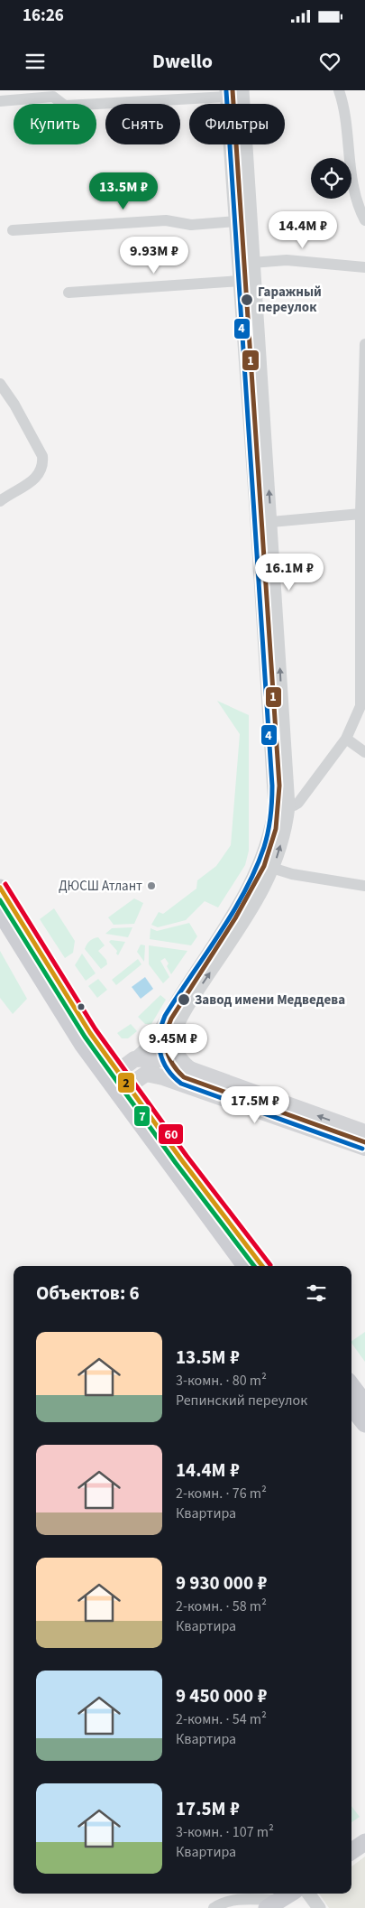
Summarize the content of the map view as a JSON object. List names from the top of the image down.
{
  "places": ["Гаражный переулок", "ДЮСШ Атлант", "Завод имени Медведева"],
  "lines": [
    "transit line 1",
    "transit line 4",
    "transit line 60",
    "transit line 2",
    "transit line 7"
  ],
  "page": {
    "status": "16:26",
    "header": "Dwello",
    "chip": ["Купить", "Снять", "Фильтры"],
    "price": [
      "13.5M ₽",
      "14.4M ₽",
      "9.93M ₽",
      "16.1M ₽",
      "9.45M ₽",
      "17.5M ₽"
    ],
    "heading": "Объектов: 6",
    "list": [
      {
        "name": "13.5M ₽",
        "note": "3-комн. · 80 m² · Репинский переулок"
      },
      {
        "name": "14.4M ₽",
        "note": "2-комн. · 76 m² · Квартира"
      },
      {
        "name": "9 930 000 ₽",
        "note": "2-комн. · 58 m² · Квартира"
      },
      {
        "name": "9 450 000 ₽",
        "note": "2-комн. · 54 m² · Квартира"
      },
      {
        "name": "17.5M ₽",
        "note": "3-комн. · 107 m² · Квартира"
      }
    ]
  }
}
